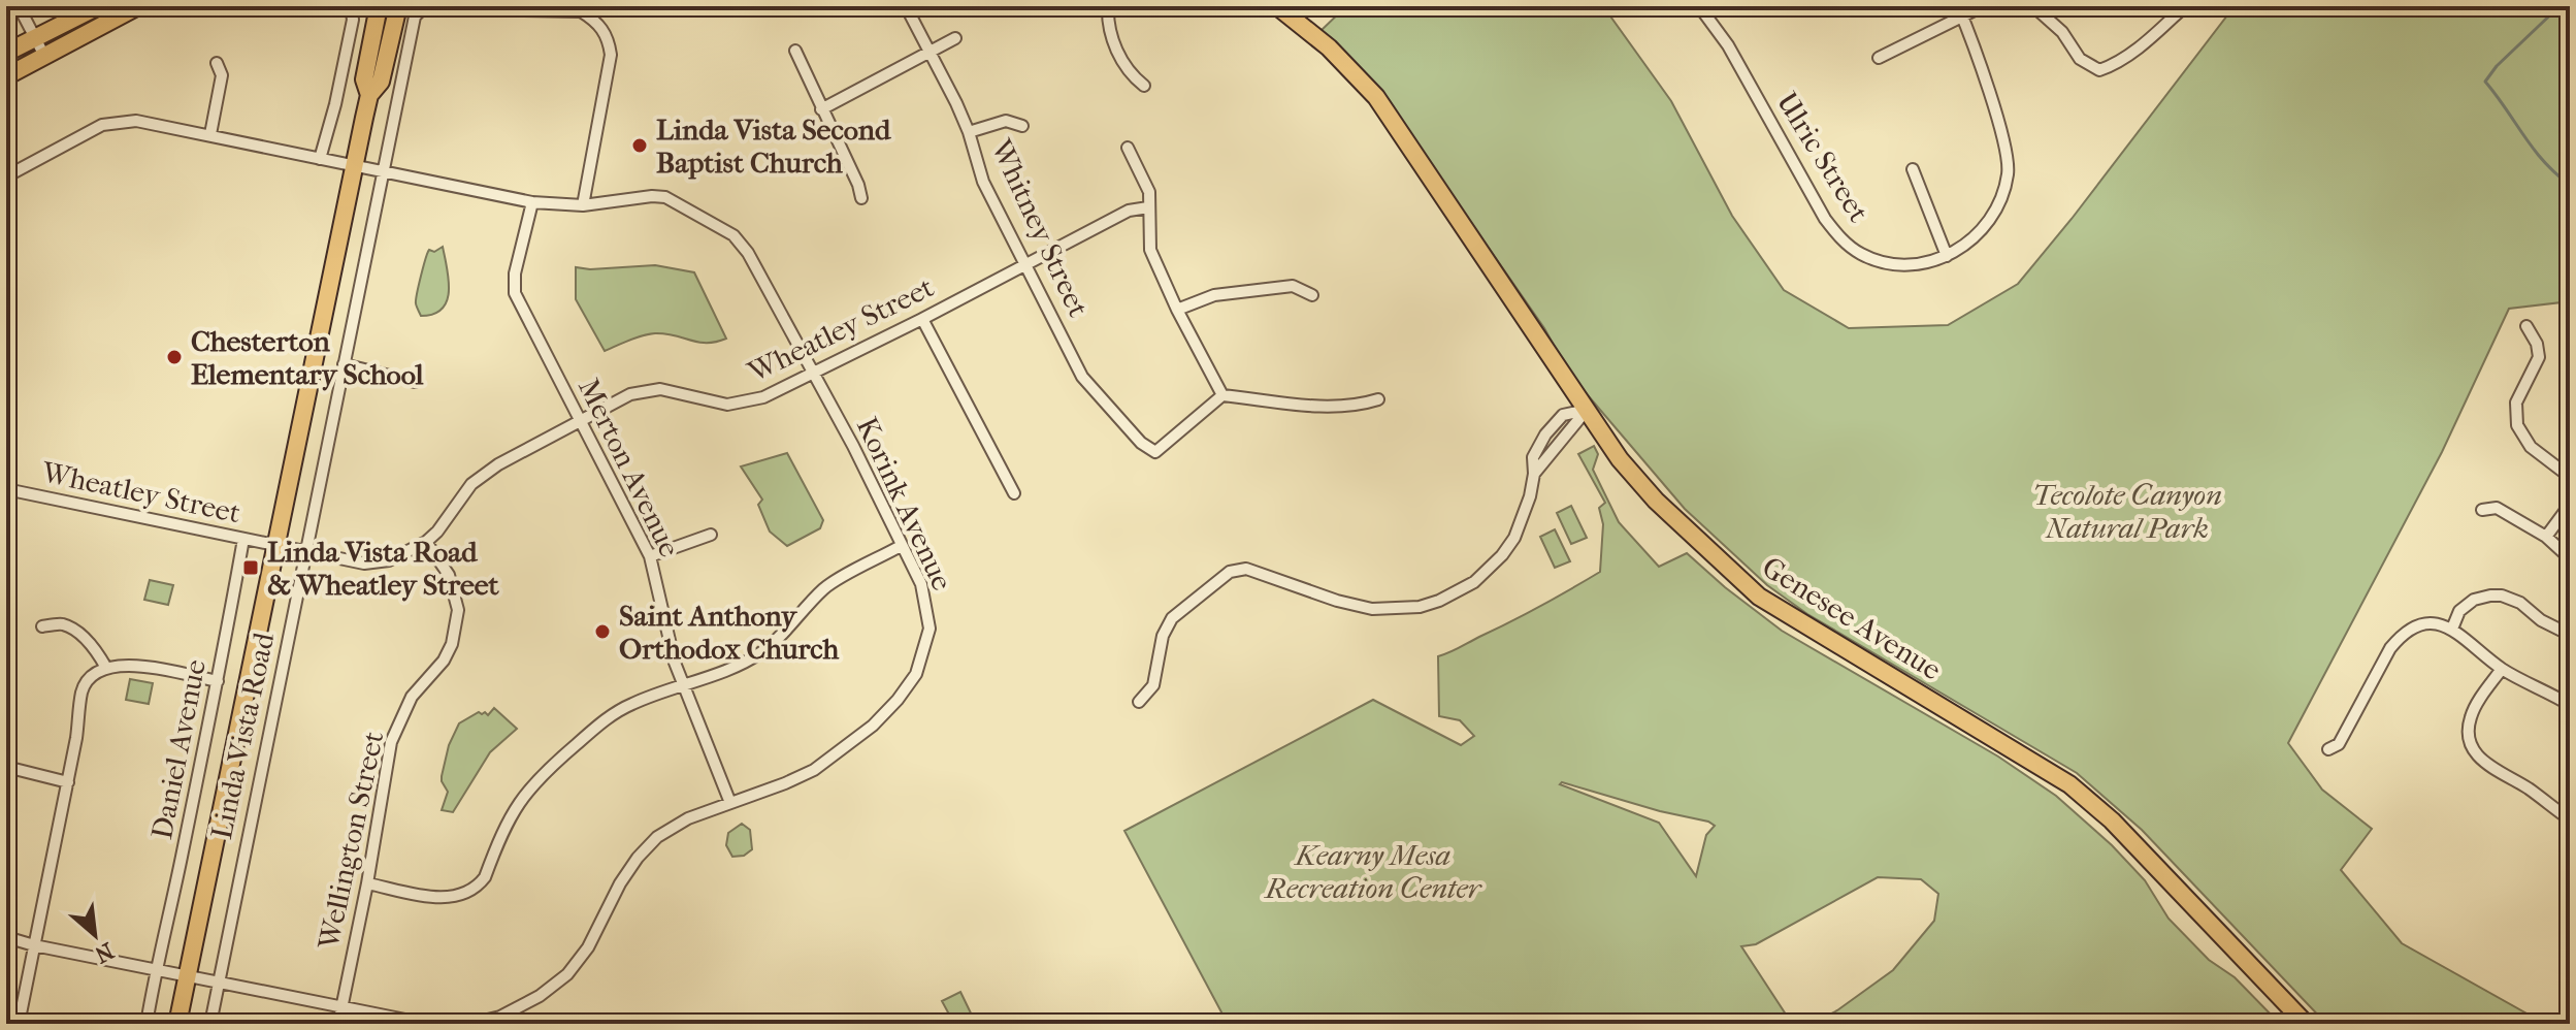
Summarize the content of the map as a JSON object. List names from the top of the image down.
{
  "streets": {
    "main road": ["Genesee Avenue", "Linda Vista Road"],
    "street": [
      "Ulric Street",
      "Whitney Street",
      "Wheatley Street",
      "Merton Avenue",
      "Korink Avenue",
      "Daniel Avenue",
      "Wellington Street"
    ]
  },
  "crossings": [
    ["Whitney Street", "Wheatley Street"],
    ["Wheatley Street", "Merton Avenue"],
    ["Wheatley Street", "Korink Avenue"],
    ["Wheatley Street", "Linda Vista Road"],
    ["Wheatley Street", "Daniel Avenue"],
    ["Wheatley Street", "Wellington Street"],
    ["Merton Avenue", "Korink Avenue"],
    ["Korink Avenue", "Linda Vista Road"]
  ],
  "parks": ["Tecolote Canyon Natural Park", "Kearny Mesa Recreation Center"],
  "places": {
    "other": ["Linda Vista Second Baptist Church", "Chesterton Elementary School", "Saint Anthony Orthodox Church"],
    "transit": ["Linda Vista Road & Wheatley Street"]
  },
  "north": "bottom right"
}
